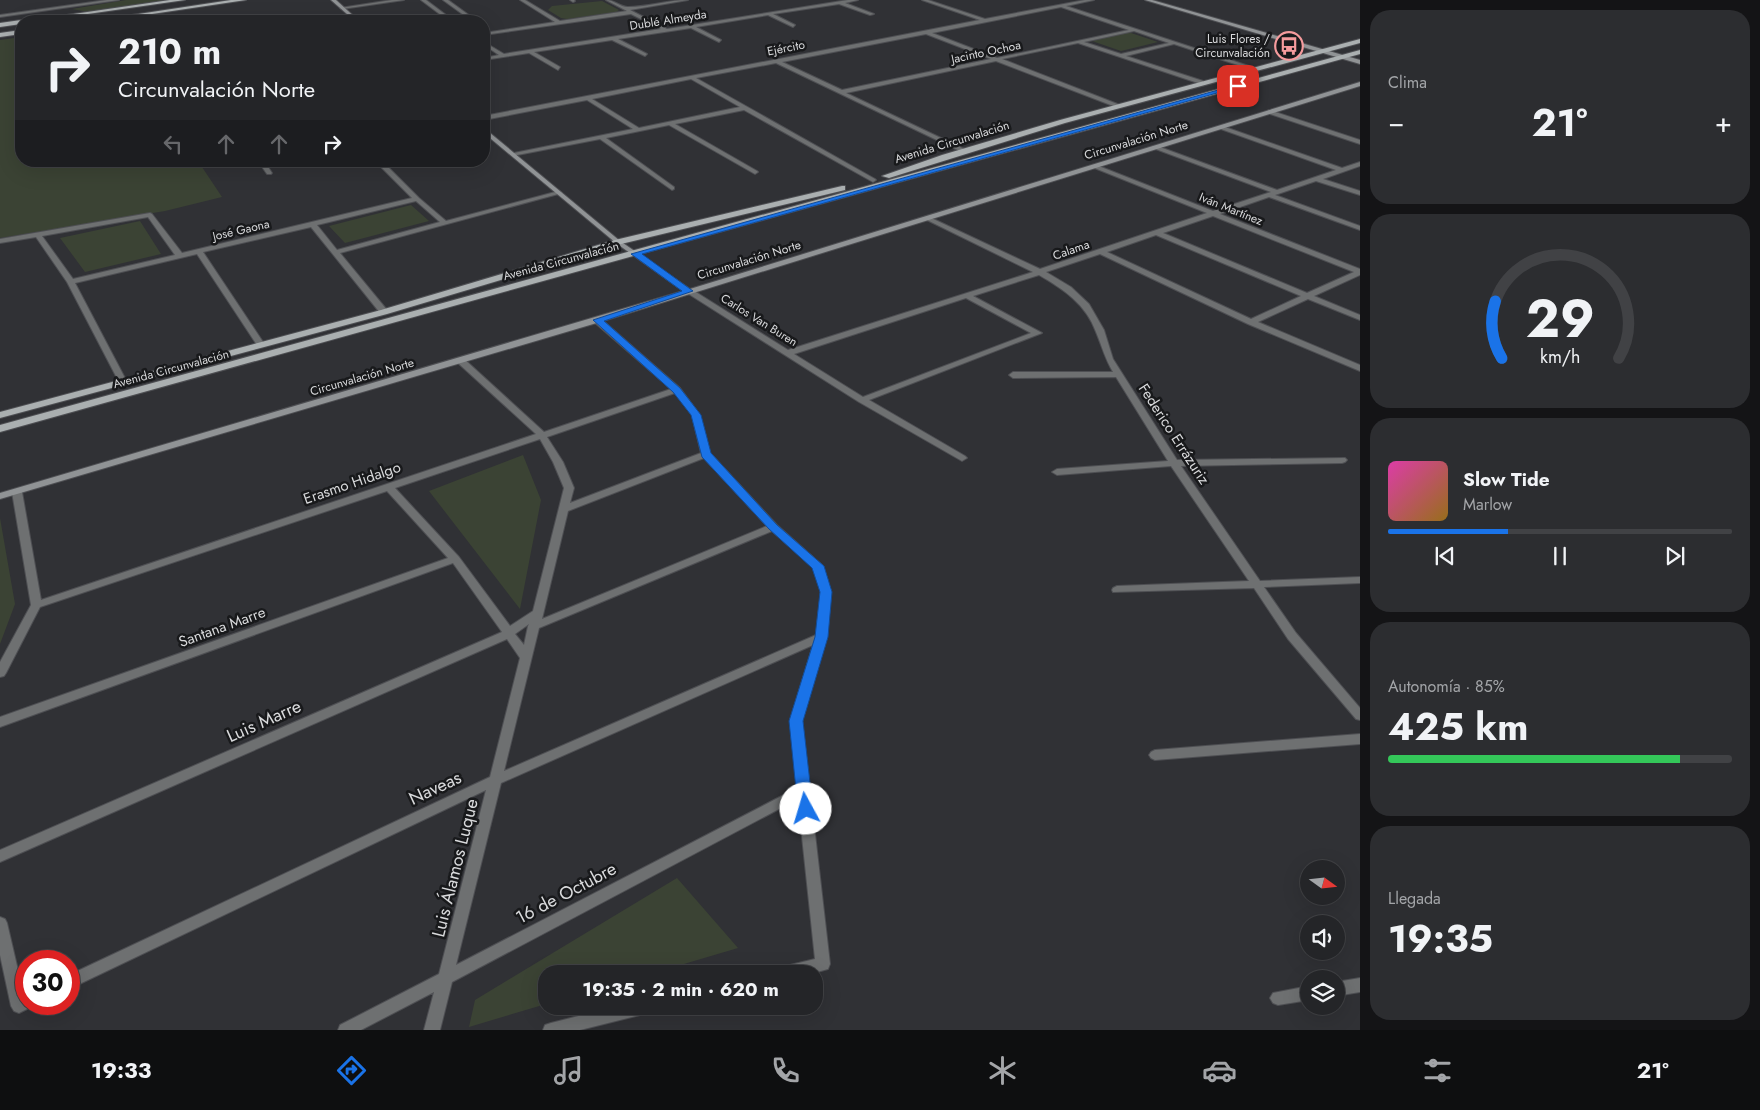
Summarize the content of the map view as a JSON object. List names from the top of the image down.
{
  "streets": {
    "main road": ["Avenida Circunvalación"],
    "street": [
      "Dublé Almeyda",
      "Ejército",
      "Jacinto Ochoa",
      "Circunvalación Norte",
      "Iván Martínez",
      "José Gaona",
      "Calama",
      "Carlos Van Buren",
      "Federico Errázuriz",
      "Erasmo Hidalgo",
      "Santana Marre",
      "Luis Marre",
      "Naveas",
      "Luis Álamos Luque",
      "16 de Octubre"
    ]
  },
  "crossings": [
    ["Circunvalación Norte", "Iván Martínez"],
    ["Circunvalación Norte", "Carlos Van Buren"],
    ["Circunvalación Norte", "Federico Errázuriz"],
    ["Circunvalación Norte", "Luis Álamos Luque"],
    ["Avenida Circunvalación", "Carlos Van Buren"],
    ["Iván Martínez", "Calama"],
    ["Calama", "Carlos Van Buren"],
    ["Calama", "Federico Errázuriz"],
    ["Erasmo Hidalgo", "Luis Álamos Luque"],
    ["Luis Marre", "Luis Álamos Luque"],
    ["Naveas", "Luis Álamos Luque"],
    ["Luis Álamos Luque", "16 de Octubre"]
  ],
  "places": {
    "bus stop": ["Luis Flores / Circunvalación"]
  },
  "north": "right",
  "page": {
    "tile": [
      "Clima",
      ["Autonomía · 85%", "425 km"],
      ["Llegada", "19:35"]
    ],
    "turn": ["210 m", "Circunvalación Norte"],
    "heat": ["−", "21°", "+"],
    "song": ["Slow Tide", "Marlow"],
    "limit": "30",
    "trip": "19:35 · 2 min · 620 m",
    "tabs": ["19:33", "21°"],
    "gauge": ["29", "km/h"]
  }
}
